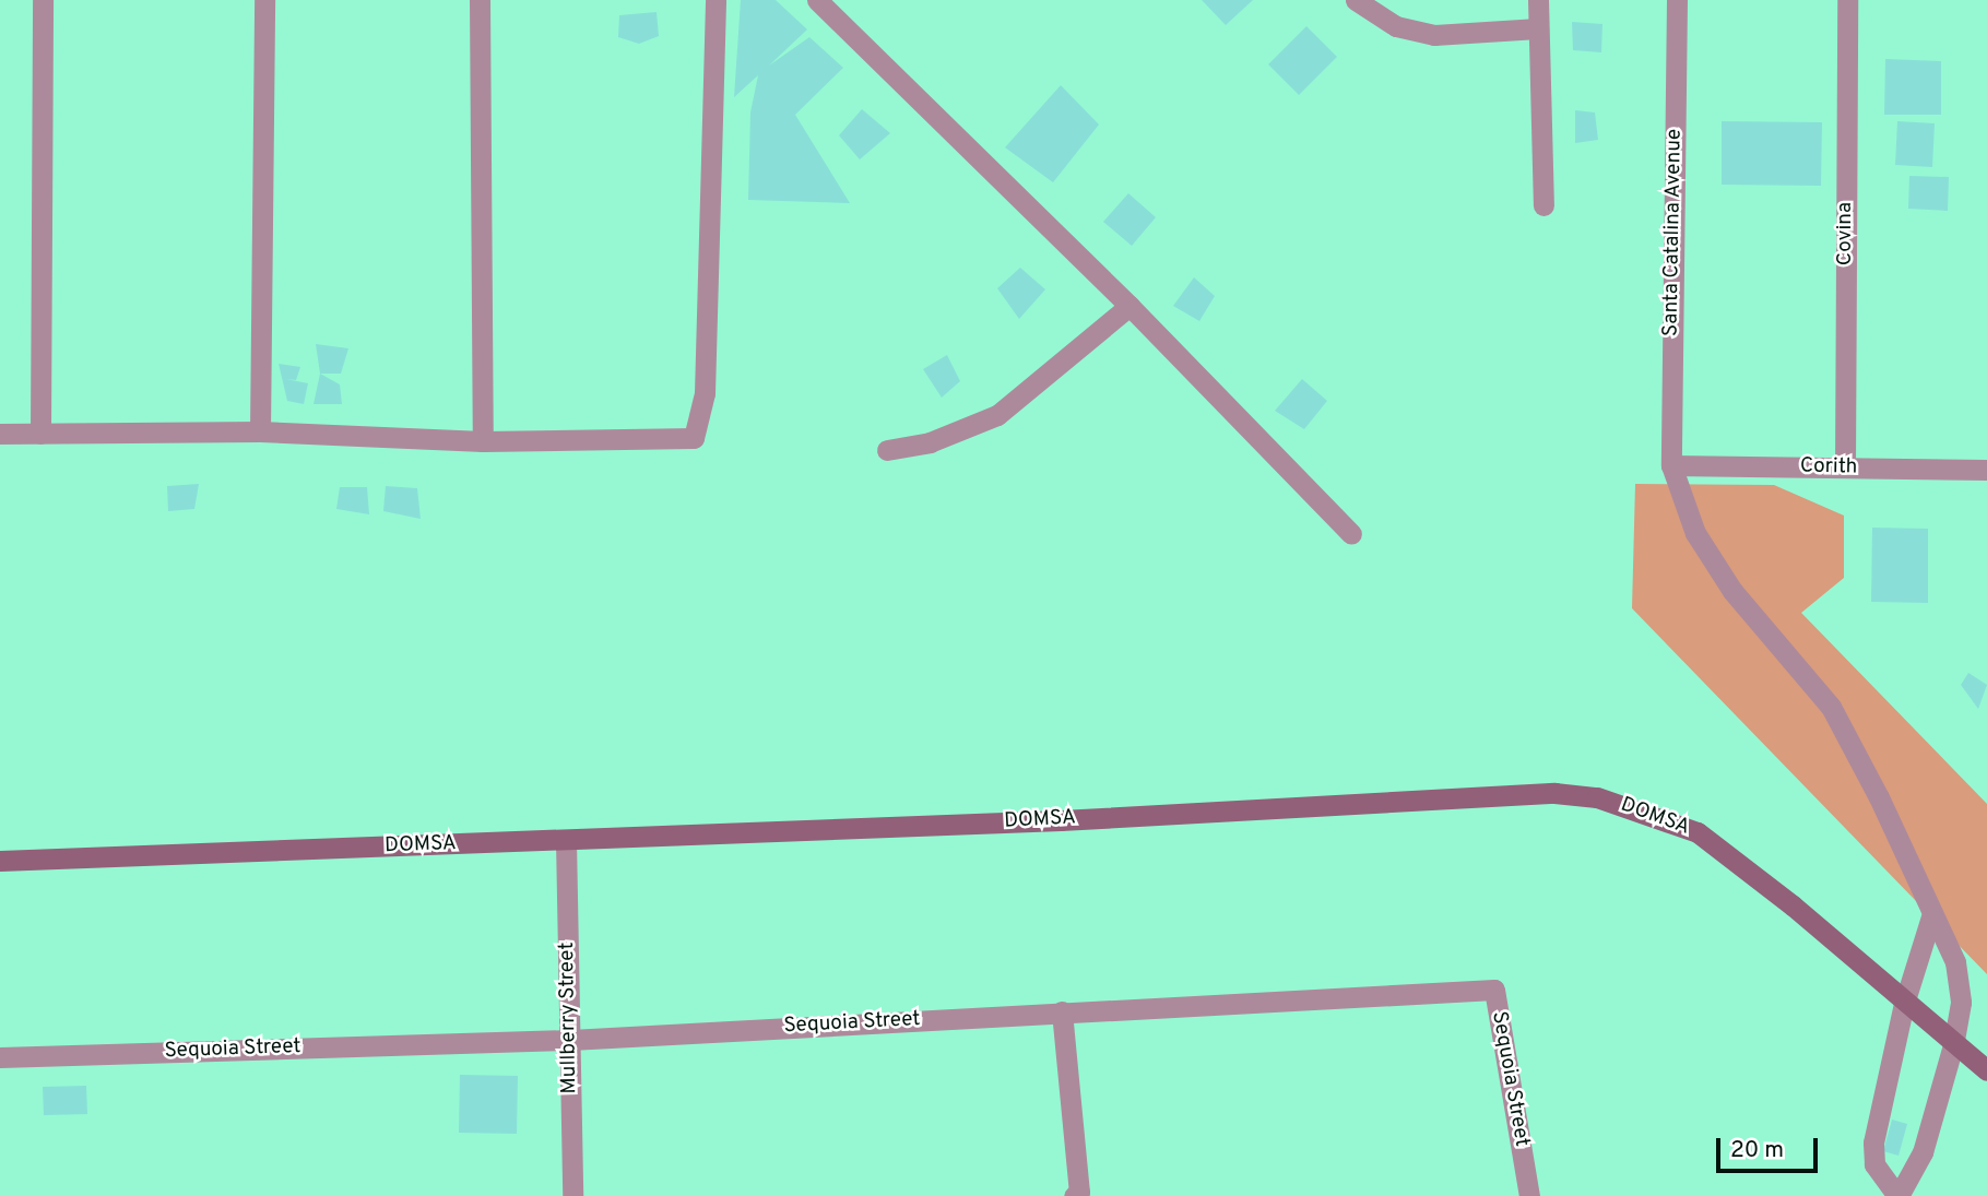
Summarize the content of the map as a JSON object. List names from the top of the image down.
{
  "streets": {
    "main road": ["DOMSA"],
    "street": [
      "Santa Catalina Avenue",
      "Covina",
      "Corith",
      "Mullberry Street",
      "Sequoia Street"
    ]
  },
  "crossings": [
    ["Santa Catalina Avenue", "Corith"],
    ["Covina", "Corith"],
    ["DOMSA", "Mullberry Street"],
    ["Mullberry Street", "Sequoia Street"]
  ],
  "scale_bar": "20 m"
}
